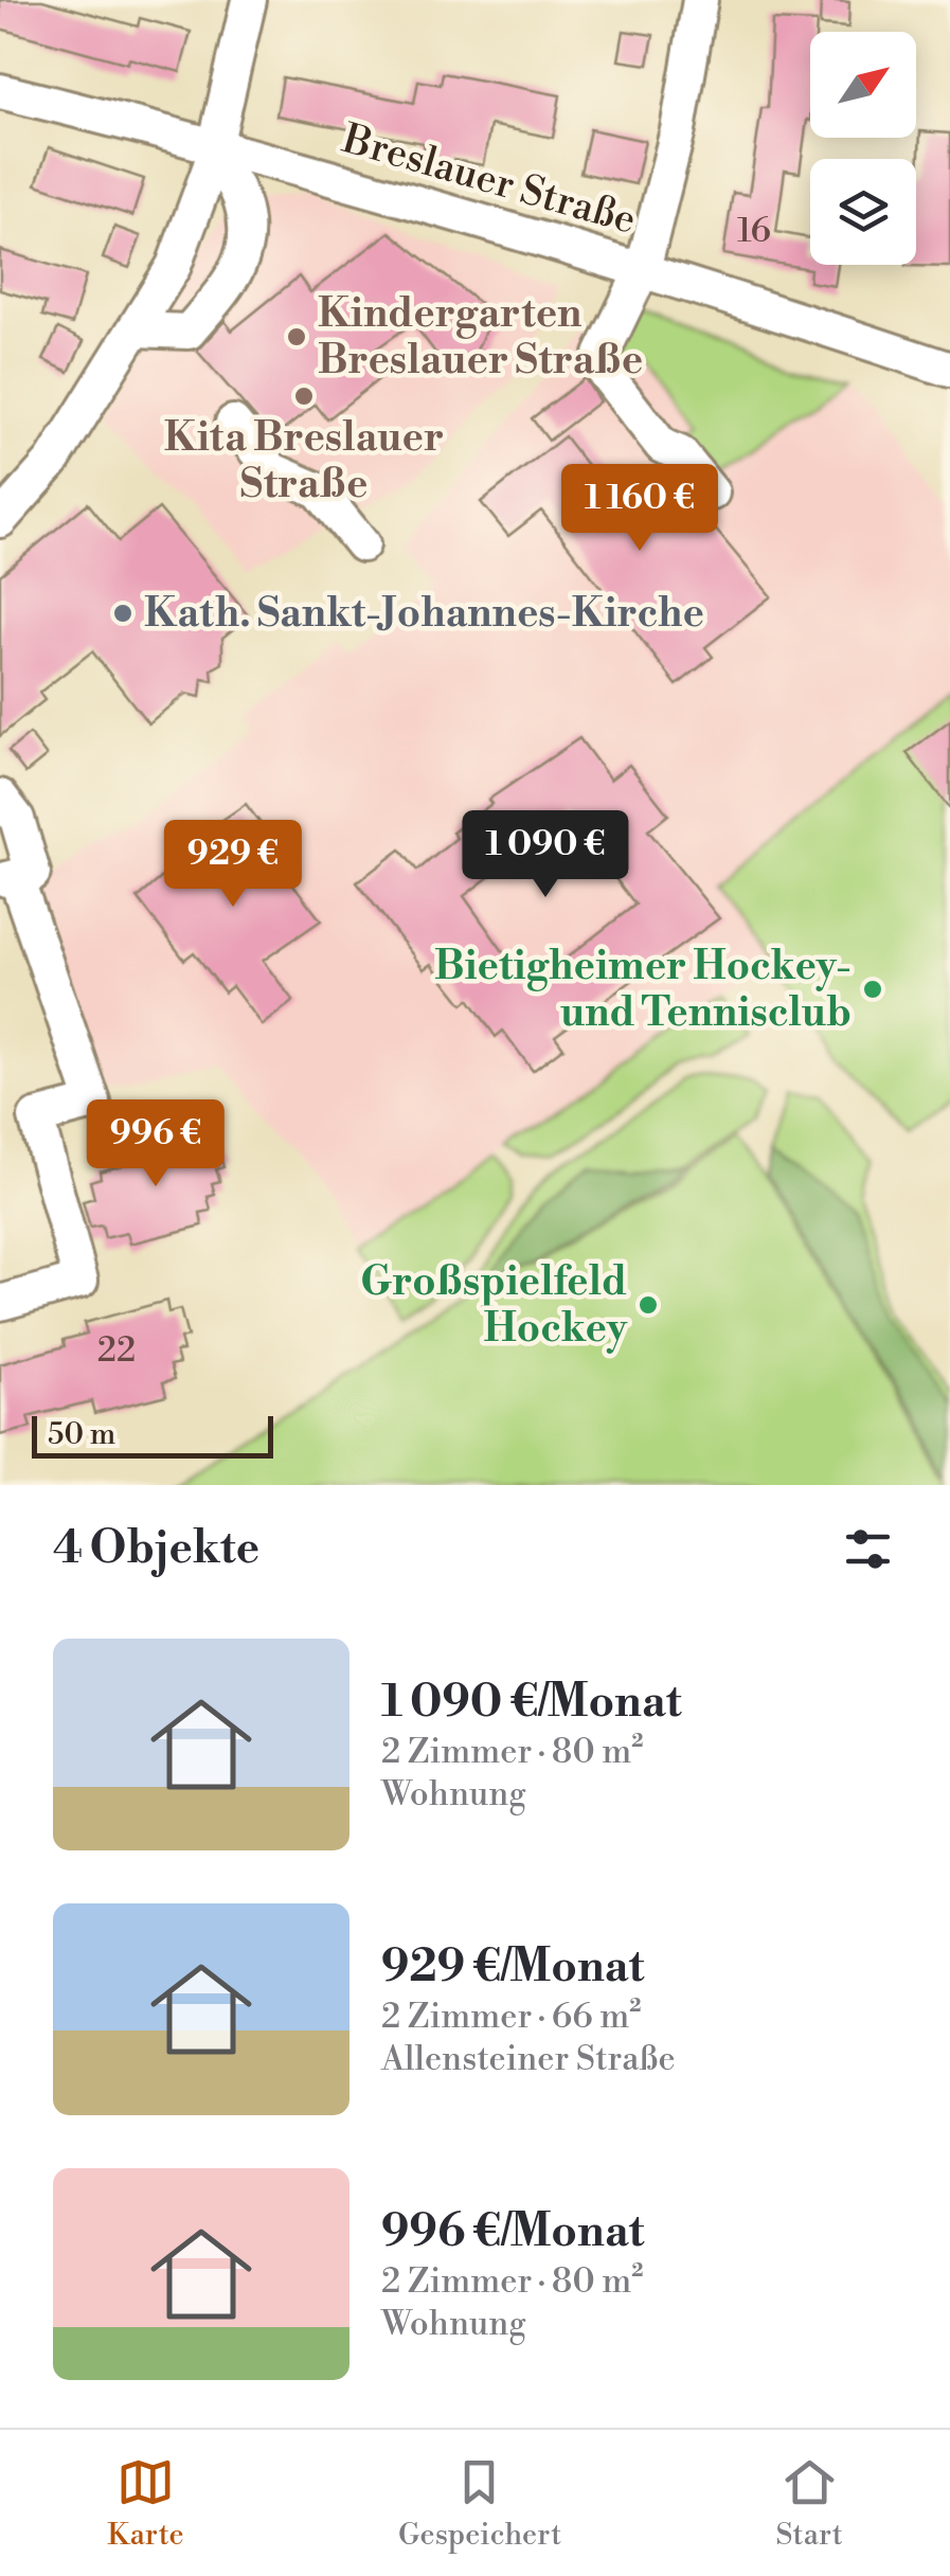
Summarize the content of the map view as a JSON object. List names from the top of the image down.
{
  "streets": {
    "street": ["Breslauer Straße"]
  },
  "places": [
    "Kindergarten Breslauer Straße",
    "Kita Breslauer Straße",
    "Kath. Sankt-Johannes-Kirche",
    "Bietigheimer Hockey- und Tennisclub",
    "Großspielfeld Hockey"
  ],
  "house_numbers": ["16", "22"],
  "scale_bar": "50 m",
  "north": "top right",
  "page": {
    "price": [
      "1 160 €",
      "1 090 €",
      "929 €",
      "996 €"
    ],
    "scale": "50 m",
    "heading": "4 Objekte",
    "list": [
      {
        "name": "1 090 €/Monat",
        "note": "2 Zimmer · 80 m² · Wohnung"
      },
      {
        "name": "929 €/Monat",
        "note": "2 Zimmer · 66 m² · Allensteiner Straße"
      },
      {
        "name": "996 €/Monat",
        "note": "2 Zimmer · 80 m² · Wohnung"
      }
    ],
    "tabs": ["Karte", "Gespeichert", "Start"]
  }
}
